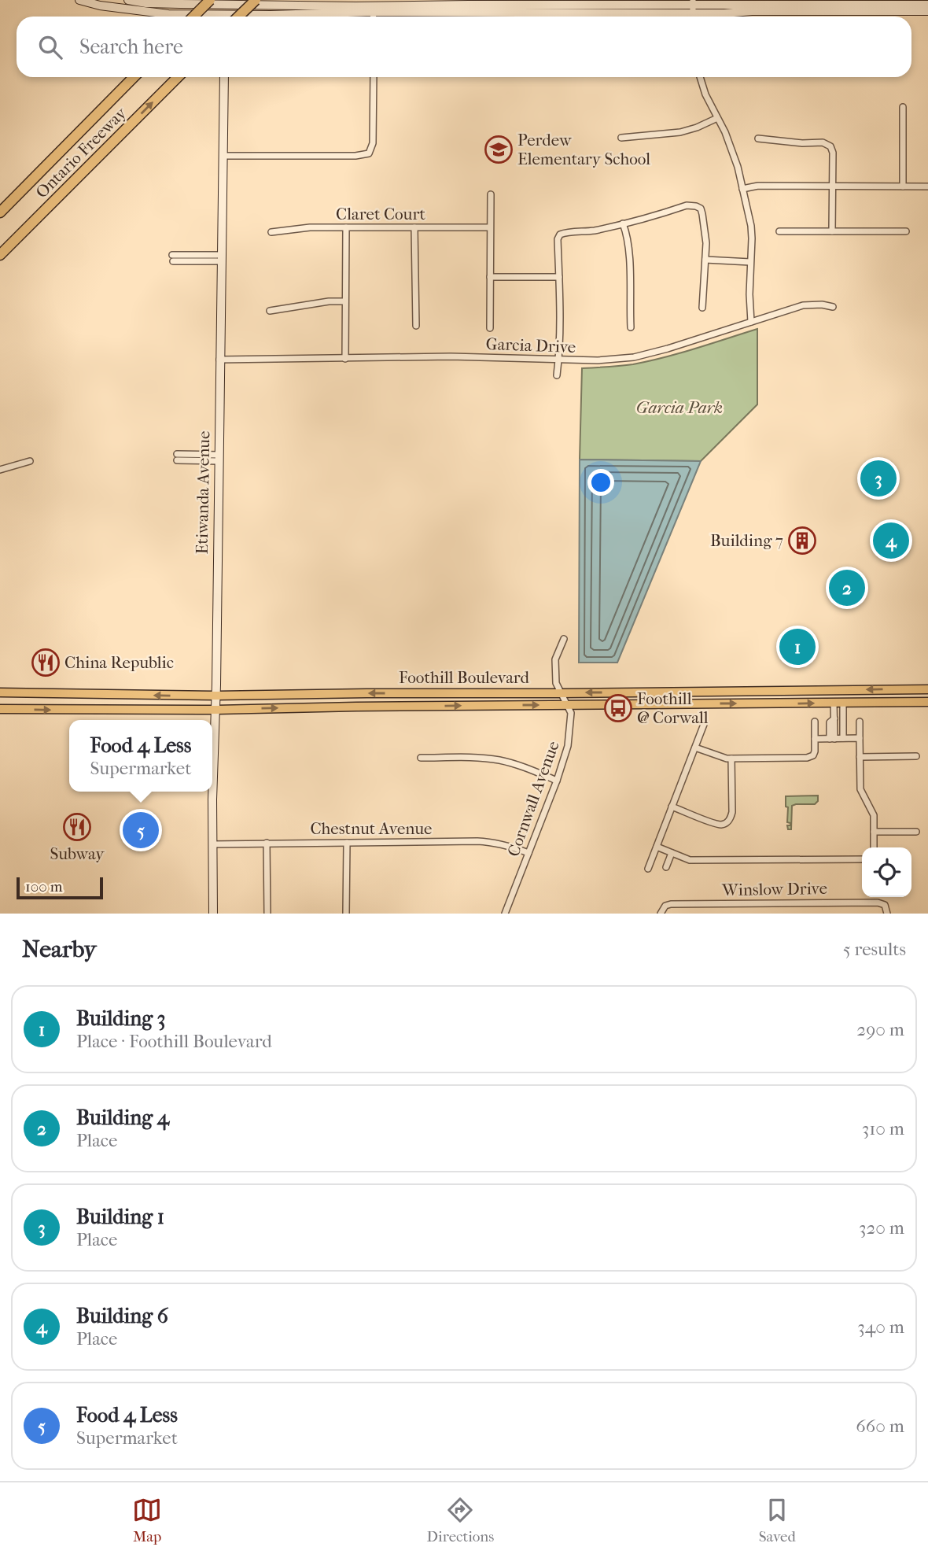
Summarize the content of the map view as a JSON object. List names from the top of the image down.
{
  "streets": {
    "highway": ["Ontario Freeway"],
    "main road": ["Etiwanda Avenue", "Foothill Boulevard"],
    "street": [
      "Claret Court",
      "Garcia Drive",
      "Cornwall Avenue",
      "Chestnut Avenue",
      "Winslow Drive"
    ]
  },
  "crossings": [
    ["Garcia Drive", "Etiwanda Avenue"],
    ["Etiwanda Avenue", "Foothill Boulevard"],
    ["Etiwanda Avenue", "Chestnut Avenue"],
    ["Foothill Boulevard", "Cornwall Avenue"],
    ["Cornwall Avenue", "Chestnut Avenue"]
  ],
  "parks": ["Garcia Park"],
  "places": {
    "school or university": ["Perdew Elementary School"],
    "building": ["Building 7"],
    "restaurant": ["China Republic", "Subway"],
    "bus stop": ["Foothill @ Corwall"]
  },
  "scale_bar": "100 m",
  "page": {
    "search": "Search here",
    "pins": [
      "3",
      "4",
      "2",
      "1",
      "5"
    ],
    "popup": ["Food 4 Less", "Supermarket"],
    "scale": "100 m",
    "heading": ["Nearby", "5 results"],
    "list": [
      {
        "mark": "1",
        "name": "Building 3",
        "note": "Place · Foothill Boulevard",
        "value": "290 m"
      },
      {
        "mark": "2",
        "name": "Building 4",
        "note": "Place",
        "value": "310 m"
      },
      {
        "mark": "3",
        "name": "Building 1",
        "note": "Place",
        "value": "320 m"
      },
      {
        "mark": "4",
        "name": "Building 6",
        "note": "Place",
        "value": "340 m"
      },
      {
        "mark": "5",
        "name": "Food 4 Less",
        "note": "Supermarket",
        "value": "660 m"
      }
    ],
    "nav": ["Map", "Directions", "Saved"]
  }
}
